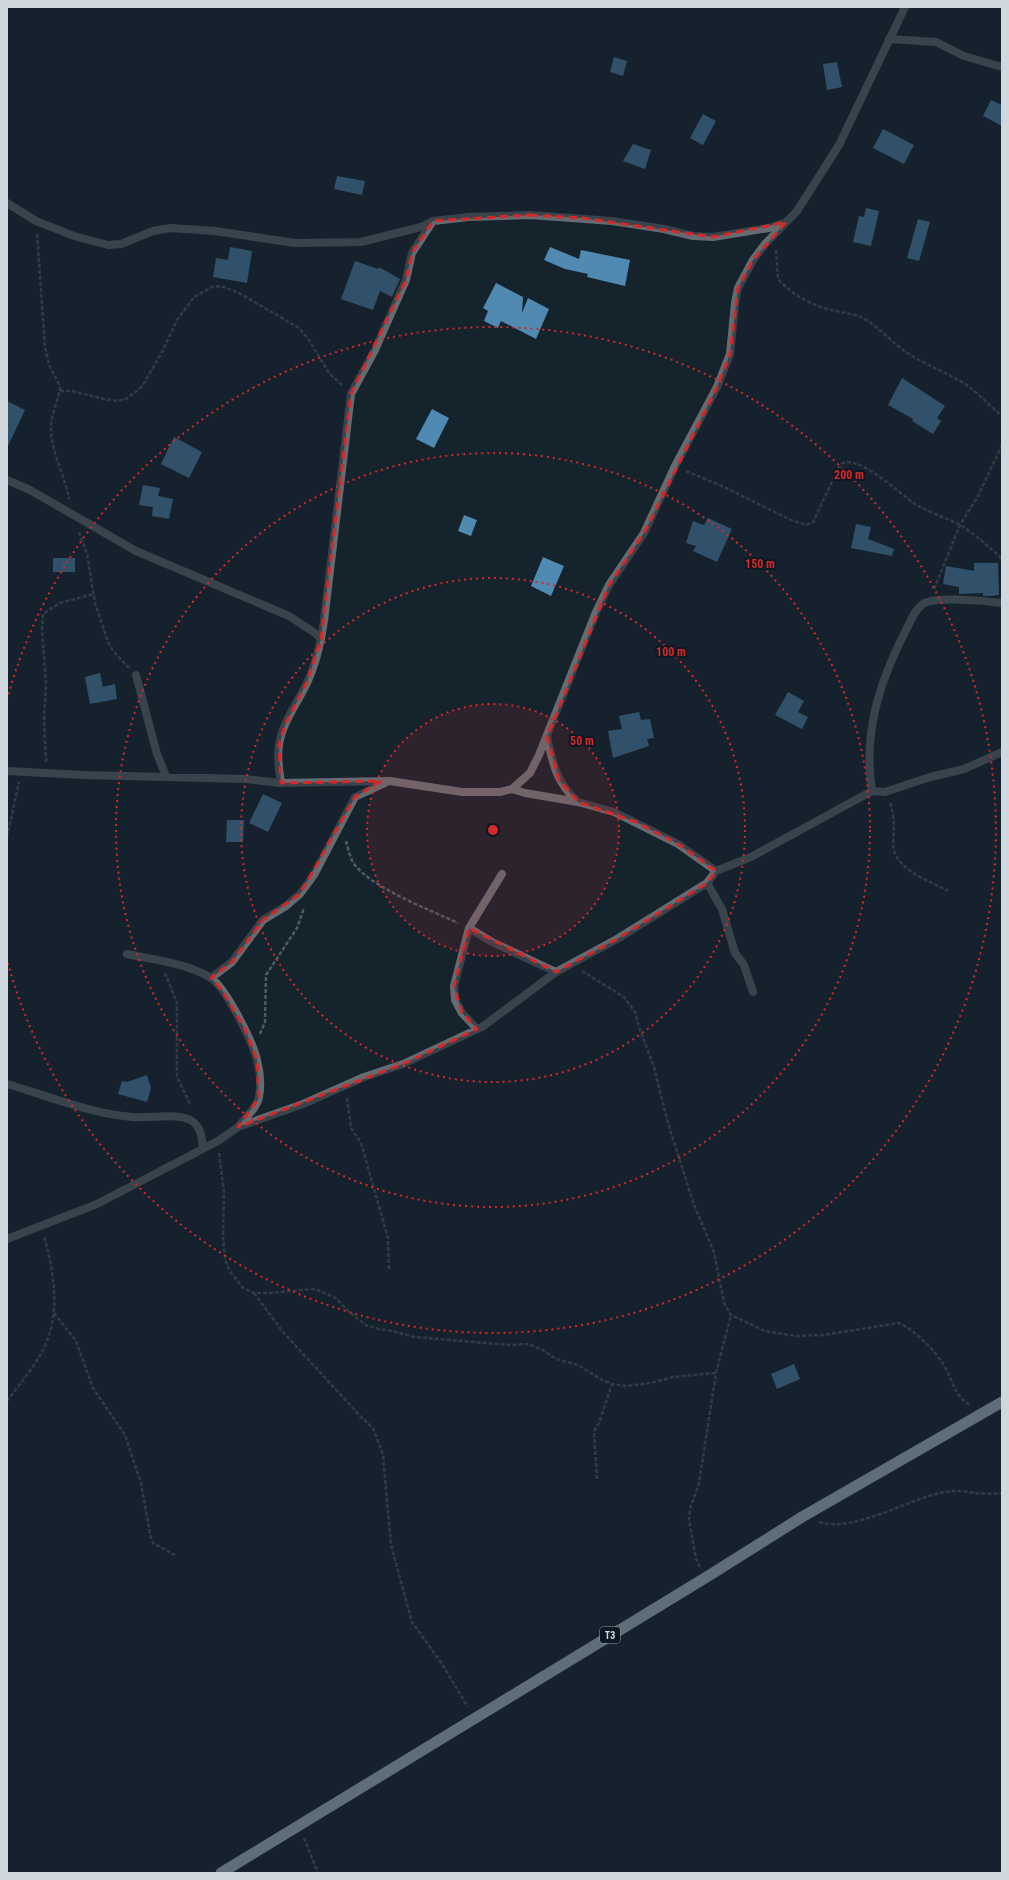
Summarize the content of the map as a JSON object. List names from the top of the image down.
{
  "streets": {
    "highway": ["T3"]
  },
  "rings": [
    "200 m",
    "150 m",
    "100 m",
    "50 m"
  ]
}
